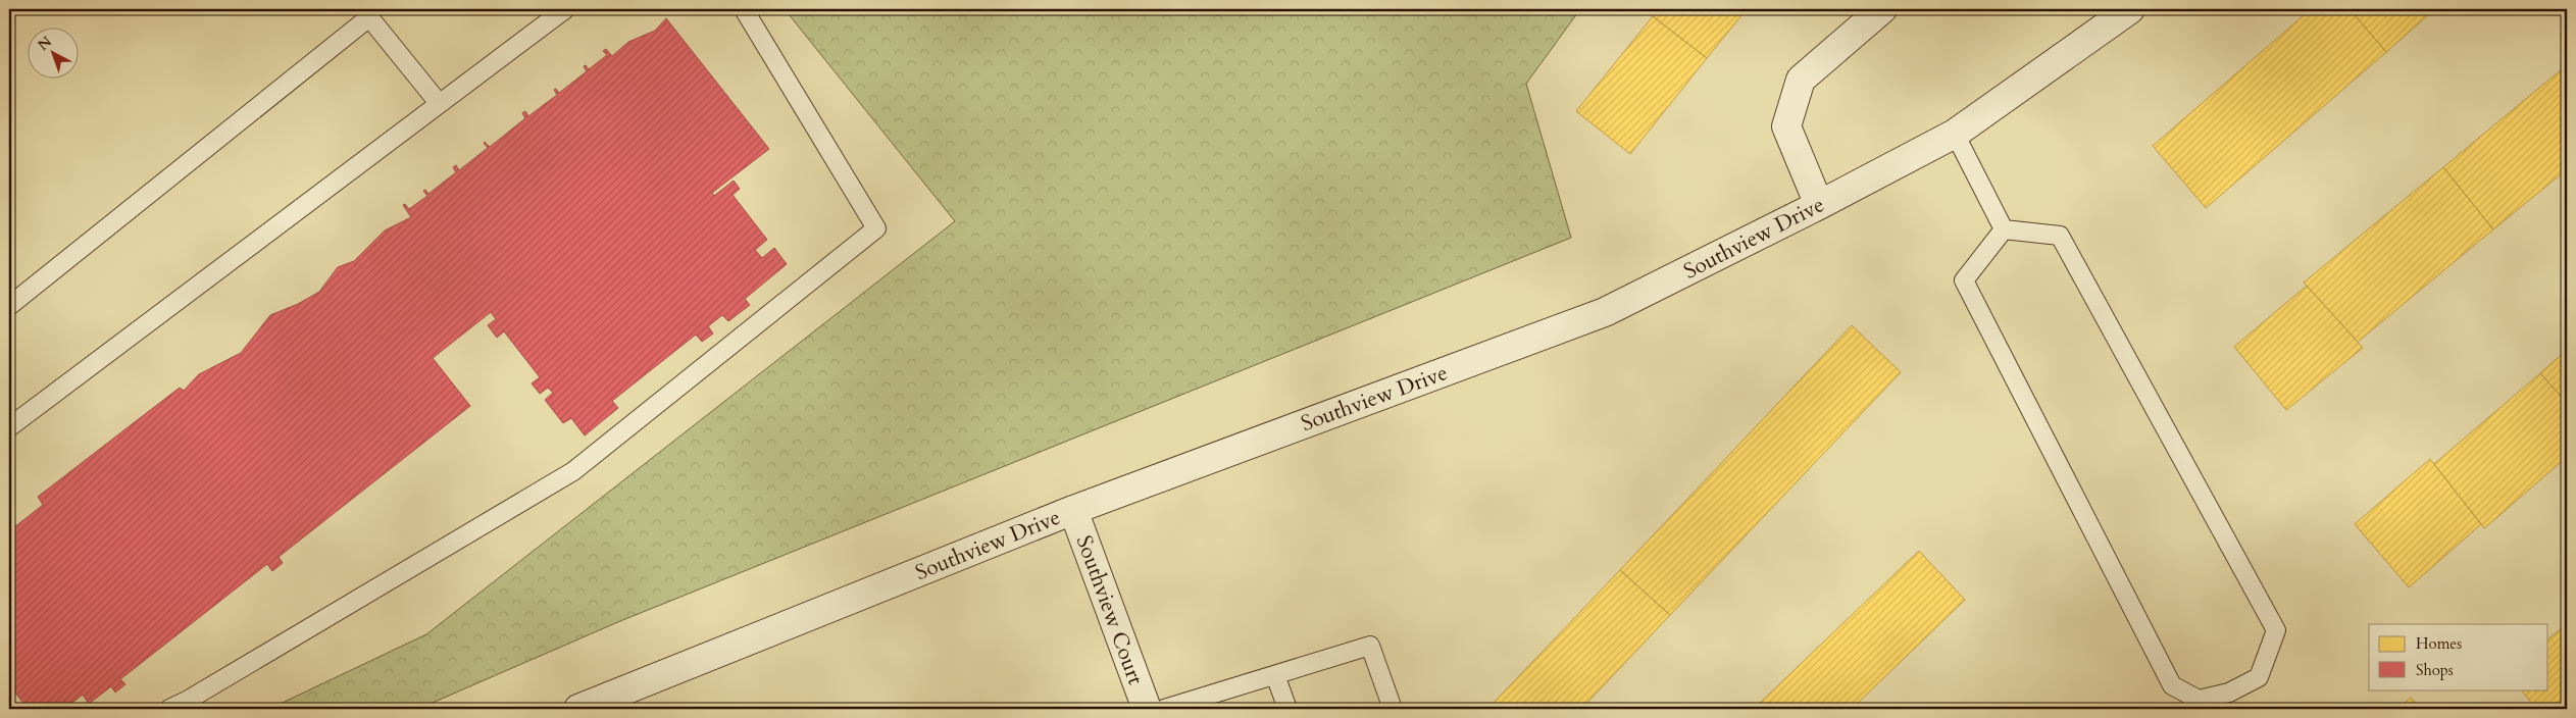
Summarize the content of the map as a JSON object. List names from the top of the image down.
{
  "streets": {
    "street": ["Southview Drive", "Southview Court"]
  },
  "crossings": [
    ["Southview Drive", "Southview Court"]
  ],
  "legend": ["Homes", "Shops"],
  "north": "top left"
}
